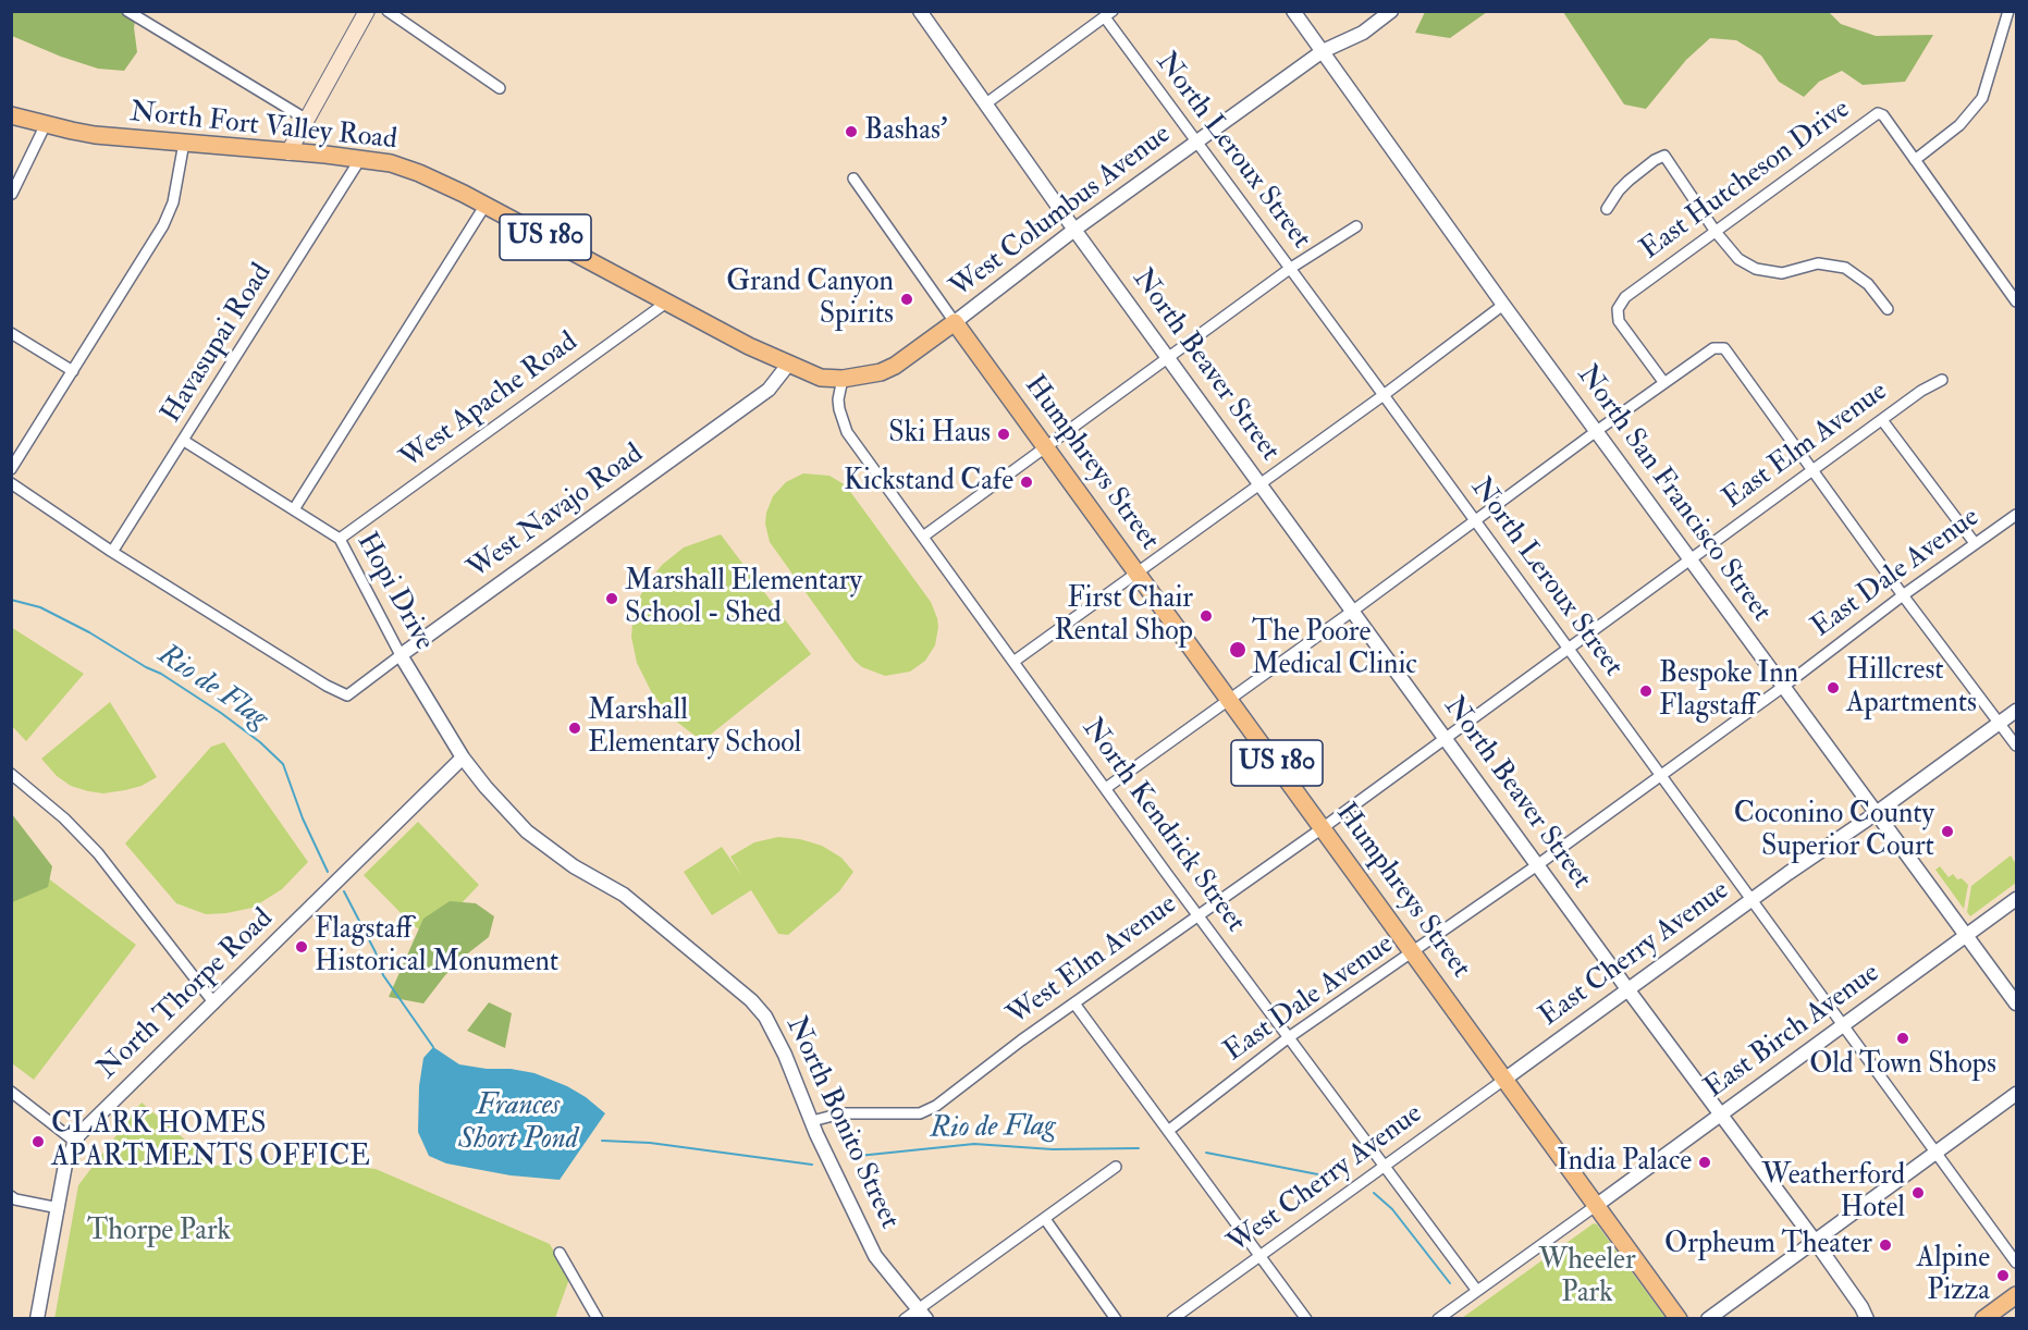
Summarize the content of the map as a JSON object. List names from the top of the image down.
{
  "streets": {
    "main road": ["North Fort Valley Road", "US 180", "Humphreys Street"],
    "street": [
      "North Leroux Street",
      "East Hutcheson Drive",
      "West Columbus Avenue",
      "Havasupai Road",
      "North Beaver Street",
      "West Apache Road",
      "East Elm Avenue",
      "North San Francisco Street",
      "West Navajo Road",
      "East Dale Avenue",
      "Hopi Drive",
      "North Kendrick Street",
      "East Cherry Avenue",
      "West Elm Avenue",
      "North Thorpe Road",
      "East Birch Avenue",
      "North Bonito Street",
      "West Cherry Avenue"
    ]
  },
  "crossings": [
    ["North Fort Valley Road", "West Columbus Avenue"],
    ["North Fort Valley Road", "Havasupai Road"],
    ["North Fort Valley Road", "West Apache Road"],
    ["North Fort Valley Road", "Humphreys Street"],
    ["North Fort Valley Road", "West Navajo Road"],
    ["North Fort Valley Road", "North Kendrick Street"],
    ["North Leroux Street", "West Columbus Avenue"],
    ["North Leroux Street", "East Elm Avenue"],
    ["North Leroux Street", "East Dale Avenue"],
    ["North Leroux Street", "East Cherry Avenue"],
    ["North Leroux Street", "East Birch Avenue"],
    ["West Columbus Avenue", "North Beaver Street"],
    ["West Columbus Avenue", "Humphreys Street"],
    ["West Columbus Avenue", "North San Francisco Street"],
    ["Havasupai Road", "West Navajo Road"],
    ["Havasupai Road", "Hopi Drive"],
    ["North Beaver Street", "East Elm Avenue"],
    ["North Beaver Street", "East Dale Avenue"],
    ["North Beaver Street", "East Cherry Avenue"],
    ["North Beaver Street", "West Elm Avenue"],
    ["North Beaver Street", "East Birch Avenue"],
    ["West Apache Road", "Hopi Drive"],
    ["East Elm Avenue", "North San Francisco Street"],
    ["East Elm Avenue", "West Elm Avenue"],
    ["Humphreys Street", "East Dale Avenue"],
    ["Humphreys Street", "East Cherry Avenue"],
    ["Humphreys Street", "West Elm Avenue"],
    ["Humphreys Street", "East Birch Avenue"],
    ["Humphreys Street", "West Cherry Avenue"],
    ["North San Francisco Street", "East Dale Avenue"],
    ["North San Francisco Street", "East Cherry Avenue"],
    ["North San Francisco Street", "East Birch Avenue"],
    ["West Navajo Road", "Hopi Drive"],
    ["East Dale Avenue", "North Kendrick Street"],
    ["Hopi Drive", "North Thorpe Road"],
    ["Hopi Drive", "North Bonito Street"],
    ["North Kendrick Street", "West Elm Avenue"],
    ["North Kendrick Street", "West Cherry Avenue"],
    ["East Cherry Avenue", "West Cherry Avenue"],
    ["West Elm Avenue", "North Bonito Street"],
    ["North Thorpe Road", "North Bonito Street"]
  ],
  "water": ["Rio de Flag", "Frances Short Pond"],
  "parks": ["Thorpe Park", "Wheeler Park"],
  "places": [
    "Bashas’",
    "Grand Canyon Spirits",
    "Ski Haus",
    "Kickstand Cafe",
    "Marshall Elementary School - Shed",
    "First Chair Rental Shop",
    "The Poore Medical Clinic",
    "Hillcrest Apartments",
    "Bespoke Inn Flagstaff",
    "Marshall Elementary School",
    "Coconino County Superior Court",
    "Flagstaff Historical Monument",
    "Old Town Shops",
    "CLARK HOMES APARTMENTS OFFICE",
    "India Palace",
    "Weatherford Hotel",
    "Orpheum Theater",
    "Alpine Pizza"
  ]
}
